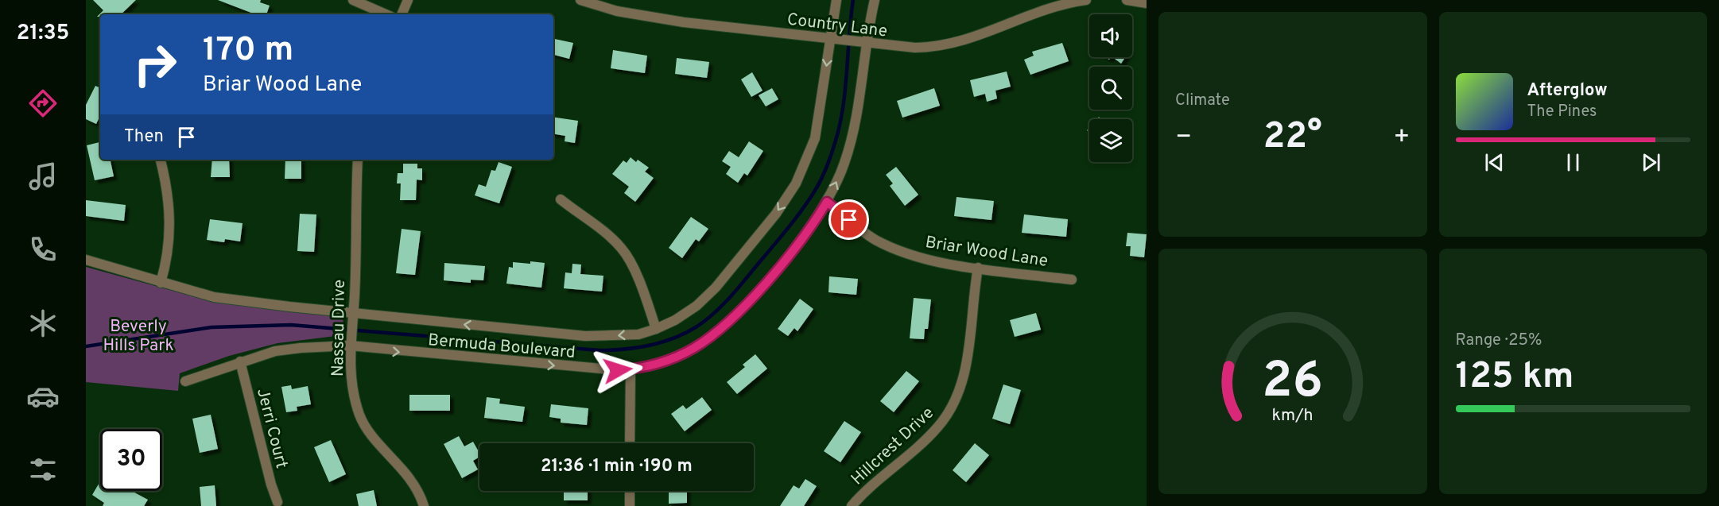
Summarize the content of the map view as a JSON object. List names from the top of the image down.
{
  "streets": {
    "street": [
      "Country Lane",
      "Briar Wood Lane",
      "Nassau Drive",
      "Bermuda Boulevard",
      "Jerri Court",
      "Hillcrest Drive"
    ]
  },
  "crossings": [
    ["Country Lane", "Bermuda Boulevard"],
    ["Briar Wood Lane", "Bermuda Boulevard"],
    ["Briar Wood Lane", "Hillcrest Drive"],
    ["Nassau Drive", "Bermuda Boulevard"],
    ["Bermuda Boulevard", "Jerri Court"]
  ],
  "parks": ["Beverly Hills Park"],
  "page": {
    "tabs": "21:35",
    "tile": [
      "Climate",
      ["Range · 25%", "125 km"]
    ],
    "turn": ["170 m", "Briar Wood Lane"],
    "song": ["Afterglow", "The Pines"],
    "then": "Then",
    "heat": ["−", "22°", "+"],
    "limit": "30",
    "trip": "21:36 · 1 min · 190 m",
    "gauge": ["26", "km/h"]
  }
}
